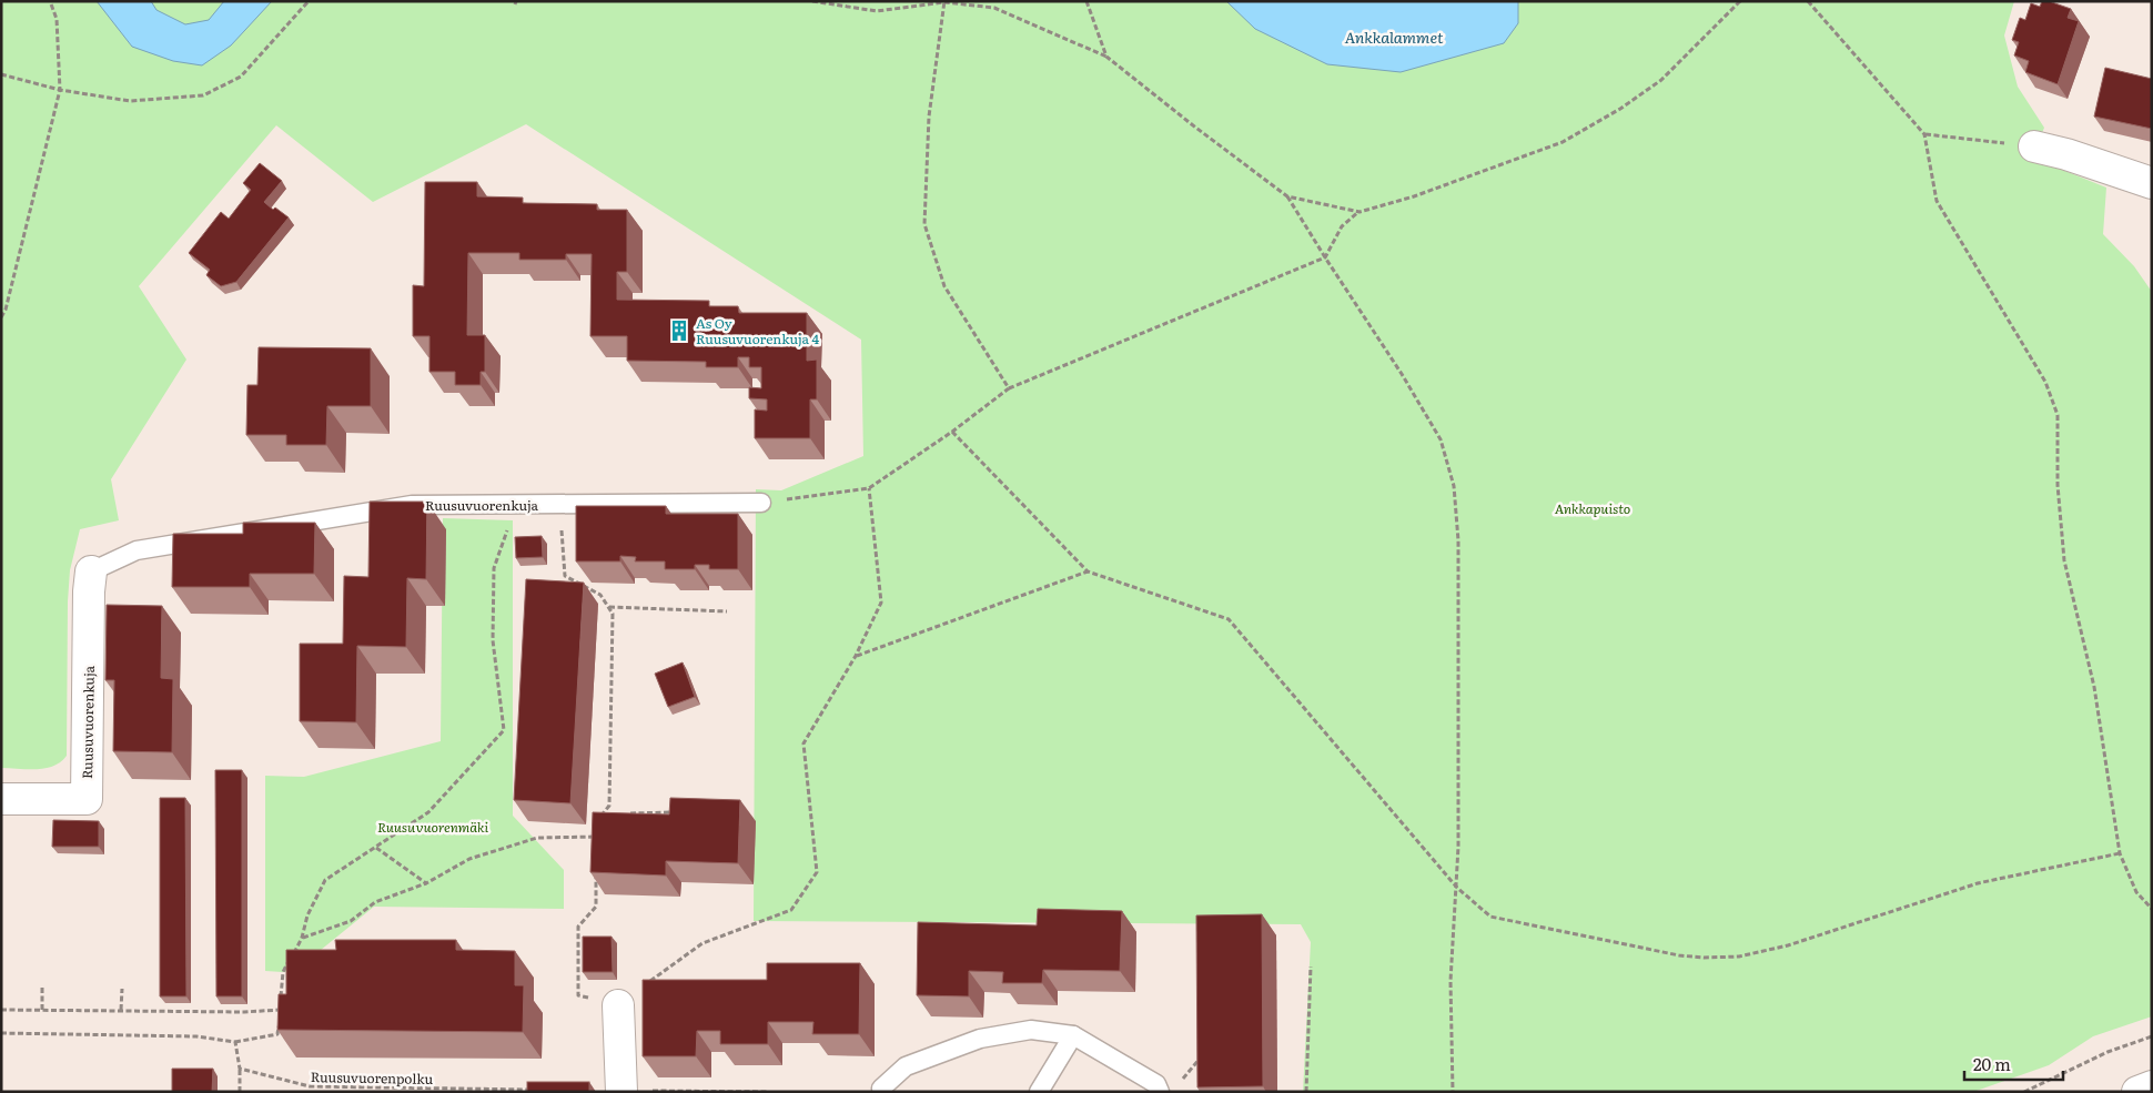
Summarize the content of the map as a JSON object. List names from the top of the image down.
{
  "streets": {
    "street": ["Ruusuvuorenkuja"],
    "path": ["Ruusuvuorenpolku"]
  },
  "water": ["Ankkalammet"],
  "parks": ["Ankkapuisto", "Ruusuvuorenmäki"],
  "places": {
    "building": ["As Oy Ruusuvuorenkuja 4"]
  },
  "scale_bar": "20 m"
}
